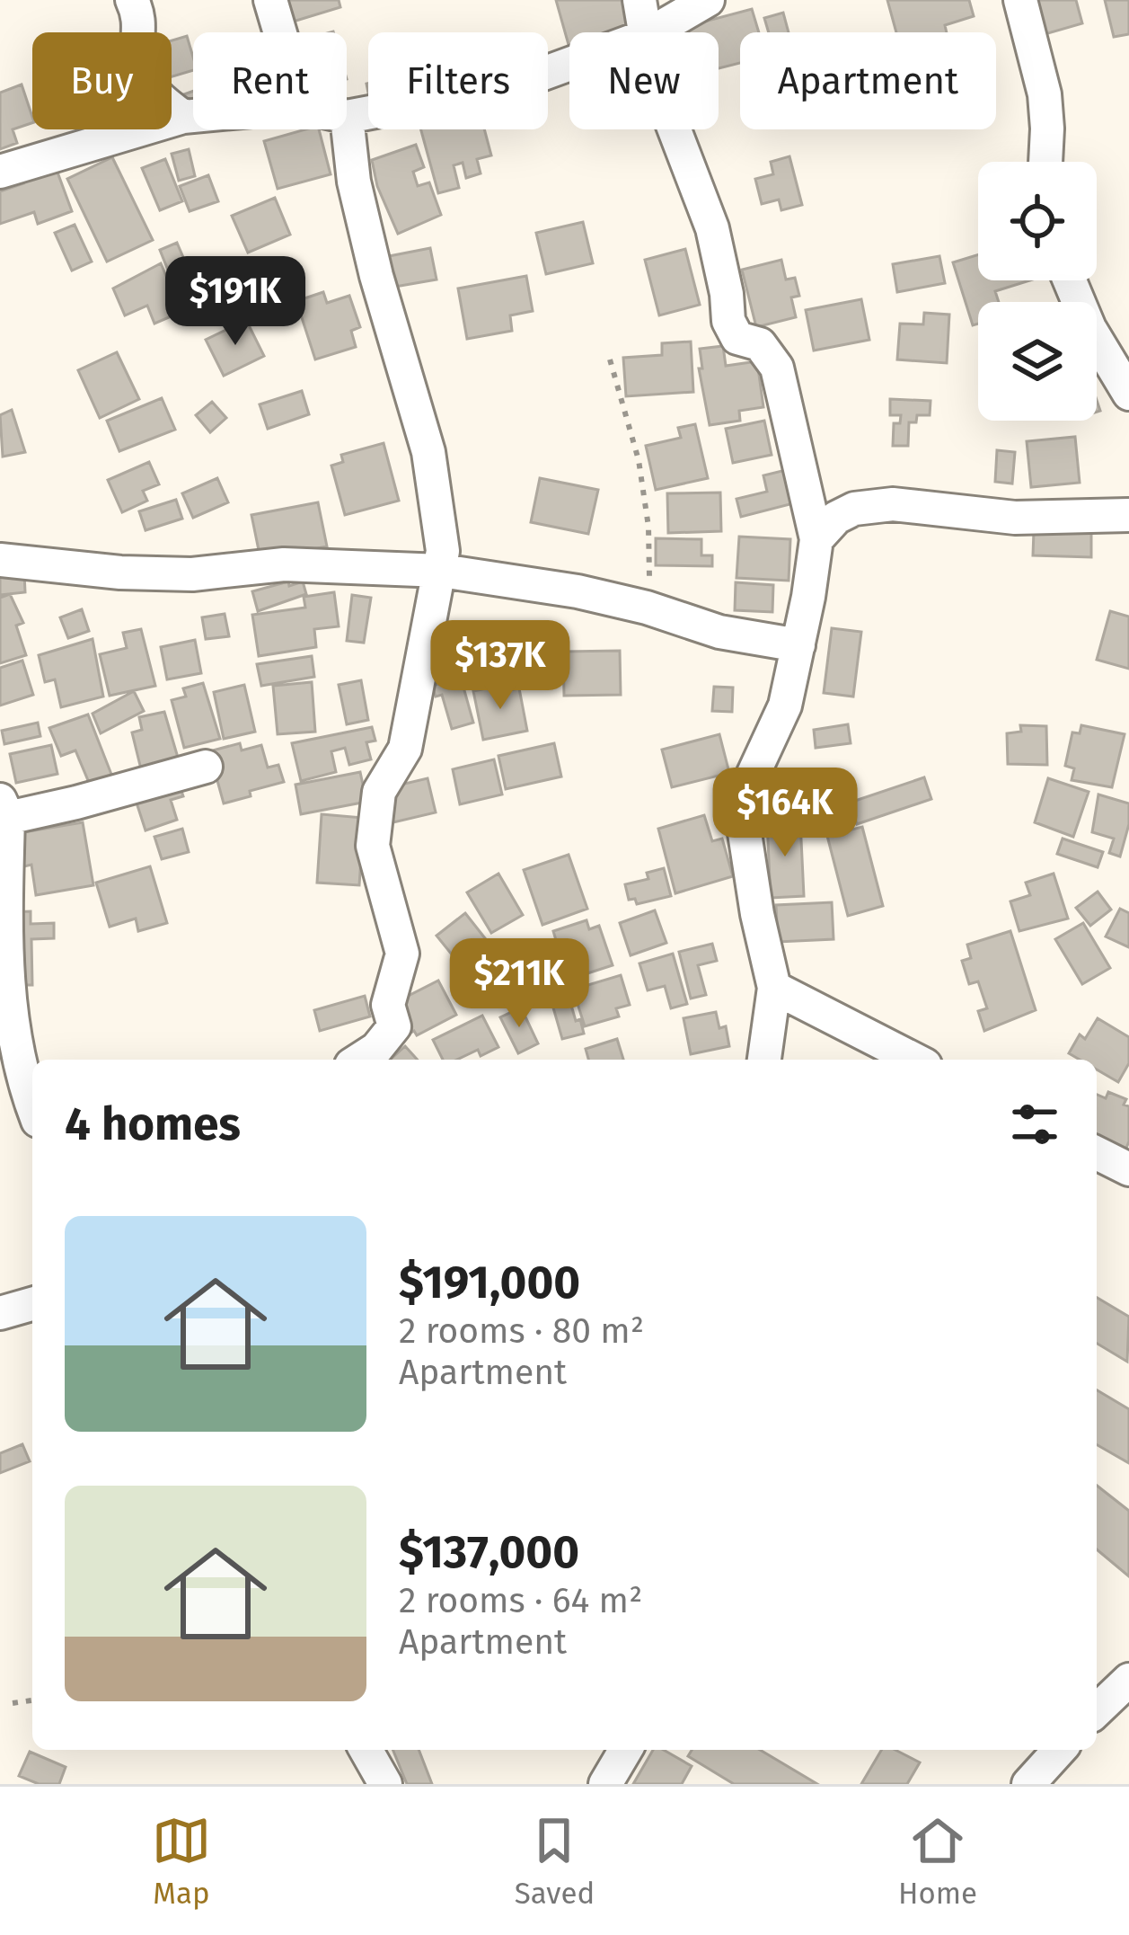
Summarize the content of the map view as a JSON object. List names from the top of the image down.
{
  "page": {
    "chip": [
      "Buy",
      "Rent",
      "Filters",
      "New",
      "Apartment"
    ],
    "price": [
      "$191K",
      "$137K",
      "$164K",
      "$211K"
    ],
    "heading": "4 homes",
    "list": [
      {
        "name": "$191,000",
        "note": "2 rooms · 80 m² · Apartment"
      },
      {
        "name": "$137,000",
        "note": "2 rooms · 64 m² · Apartment"
      }
    ],
    "tabs": ["Map", "Saved", "Home"]
  }
}
